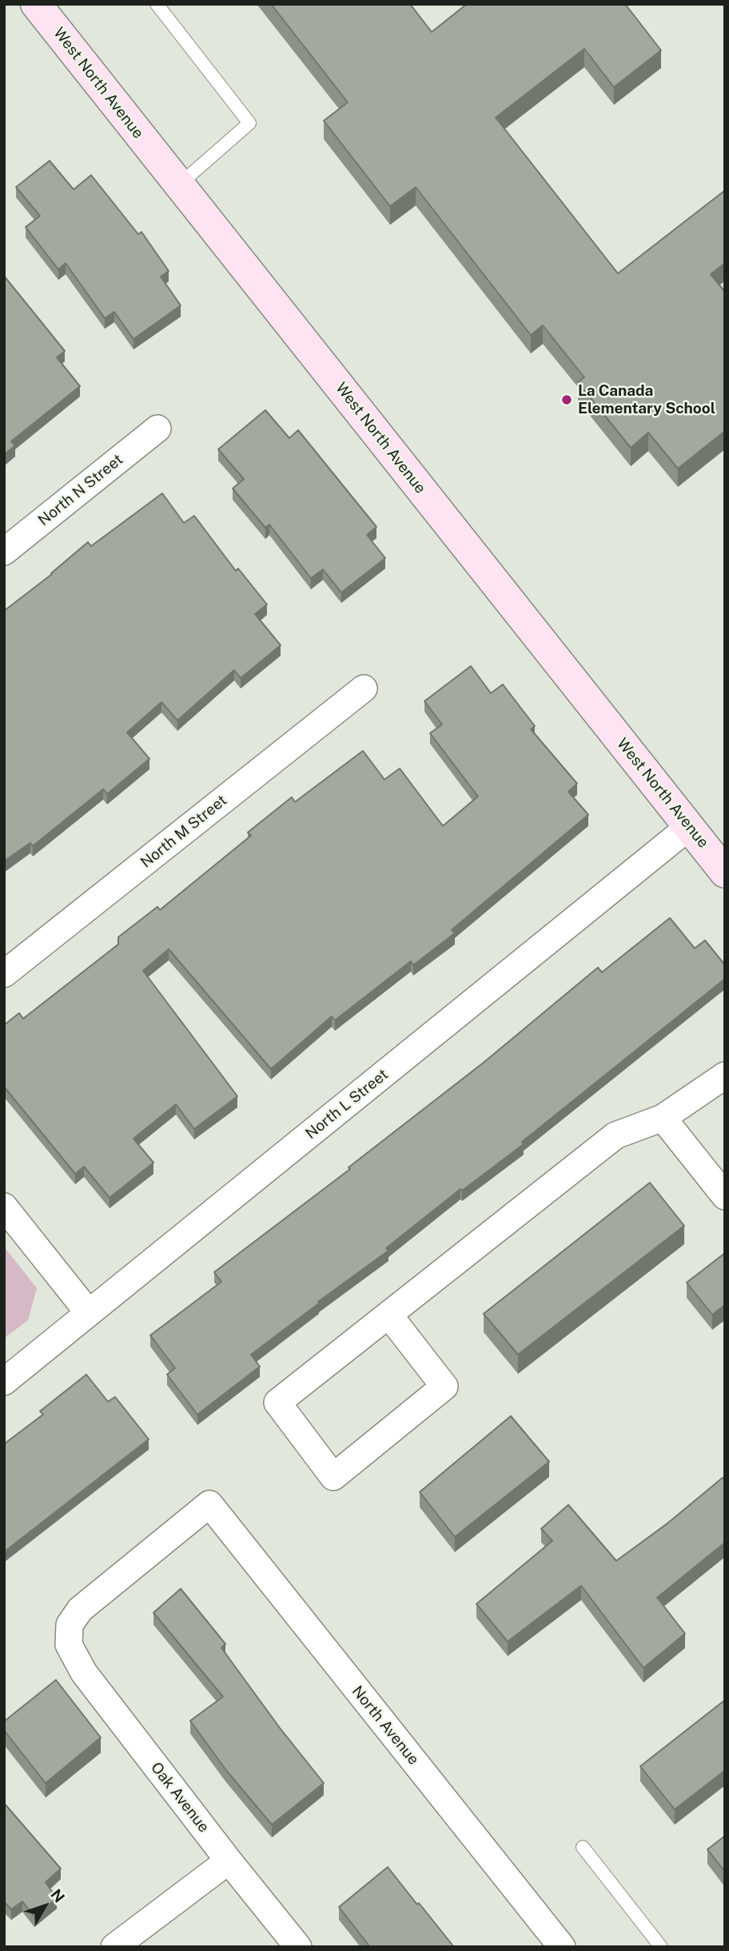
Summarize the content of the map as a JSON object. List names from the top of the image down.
{
  "streets": {
    "street": [
      "West North Avenue",
      "North N Street",
      "North M Street",
      "North L Street",
      "North Avenue",
      "Oak Avenue"
    ]
  },
  "crossings": [
    ["West North Avenue", "North L Street"],
    ["North Avenue", "Oak Avenue"]
  ],
  "places": ["La Canada Elementary School"],
  "north": "top right"
}
